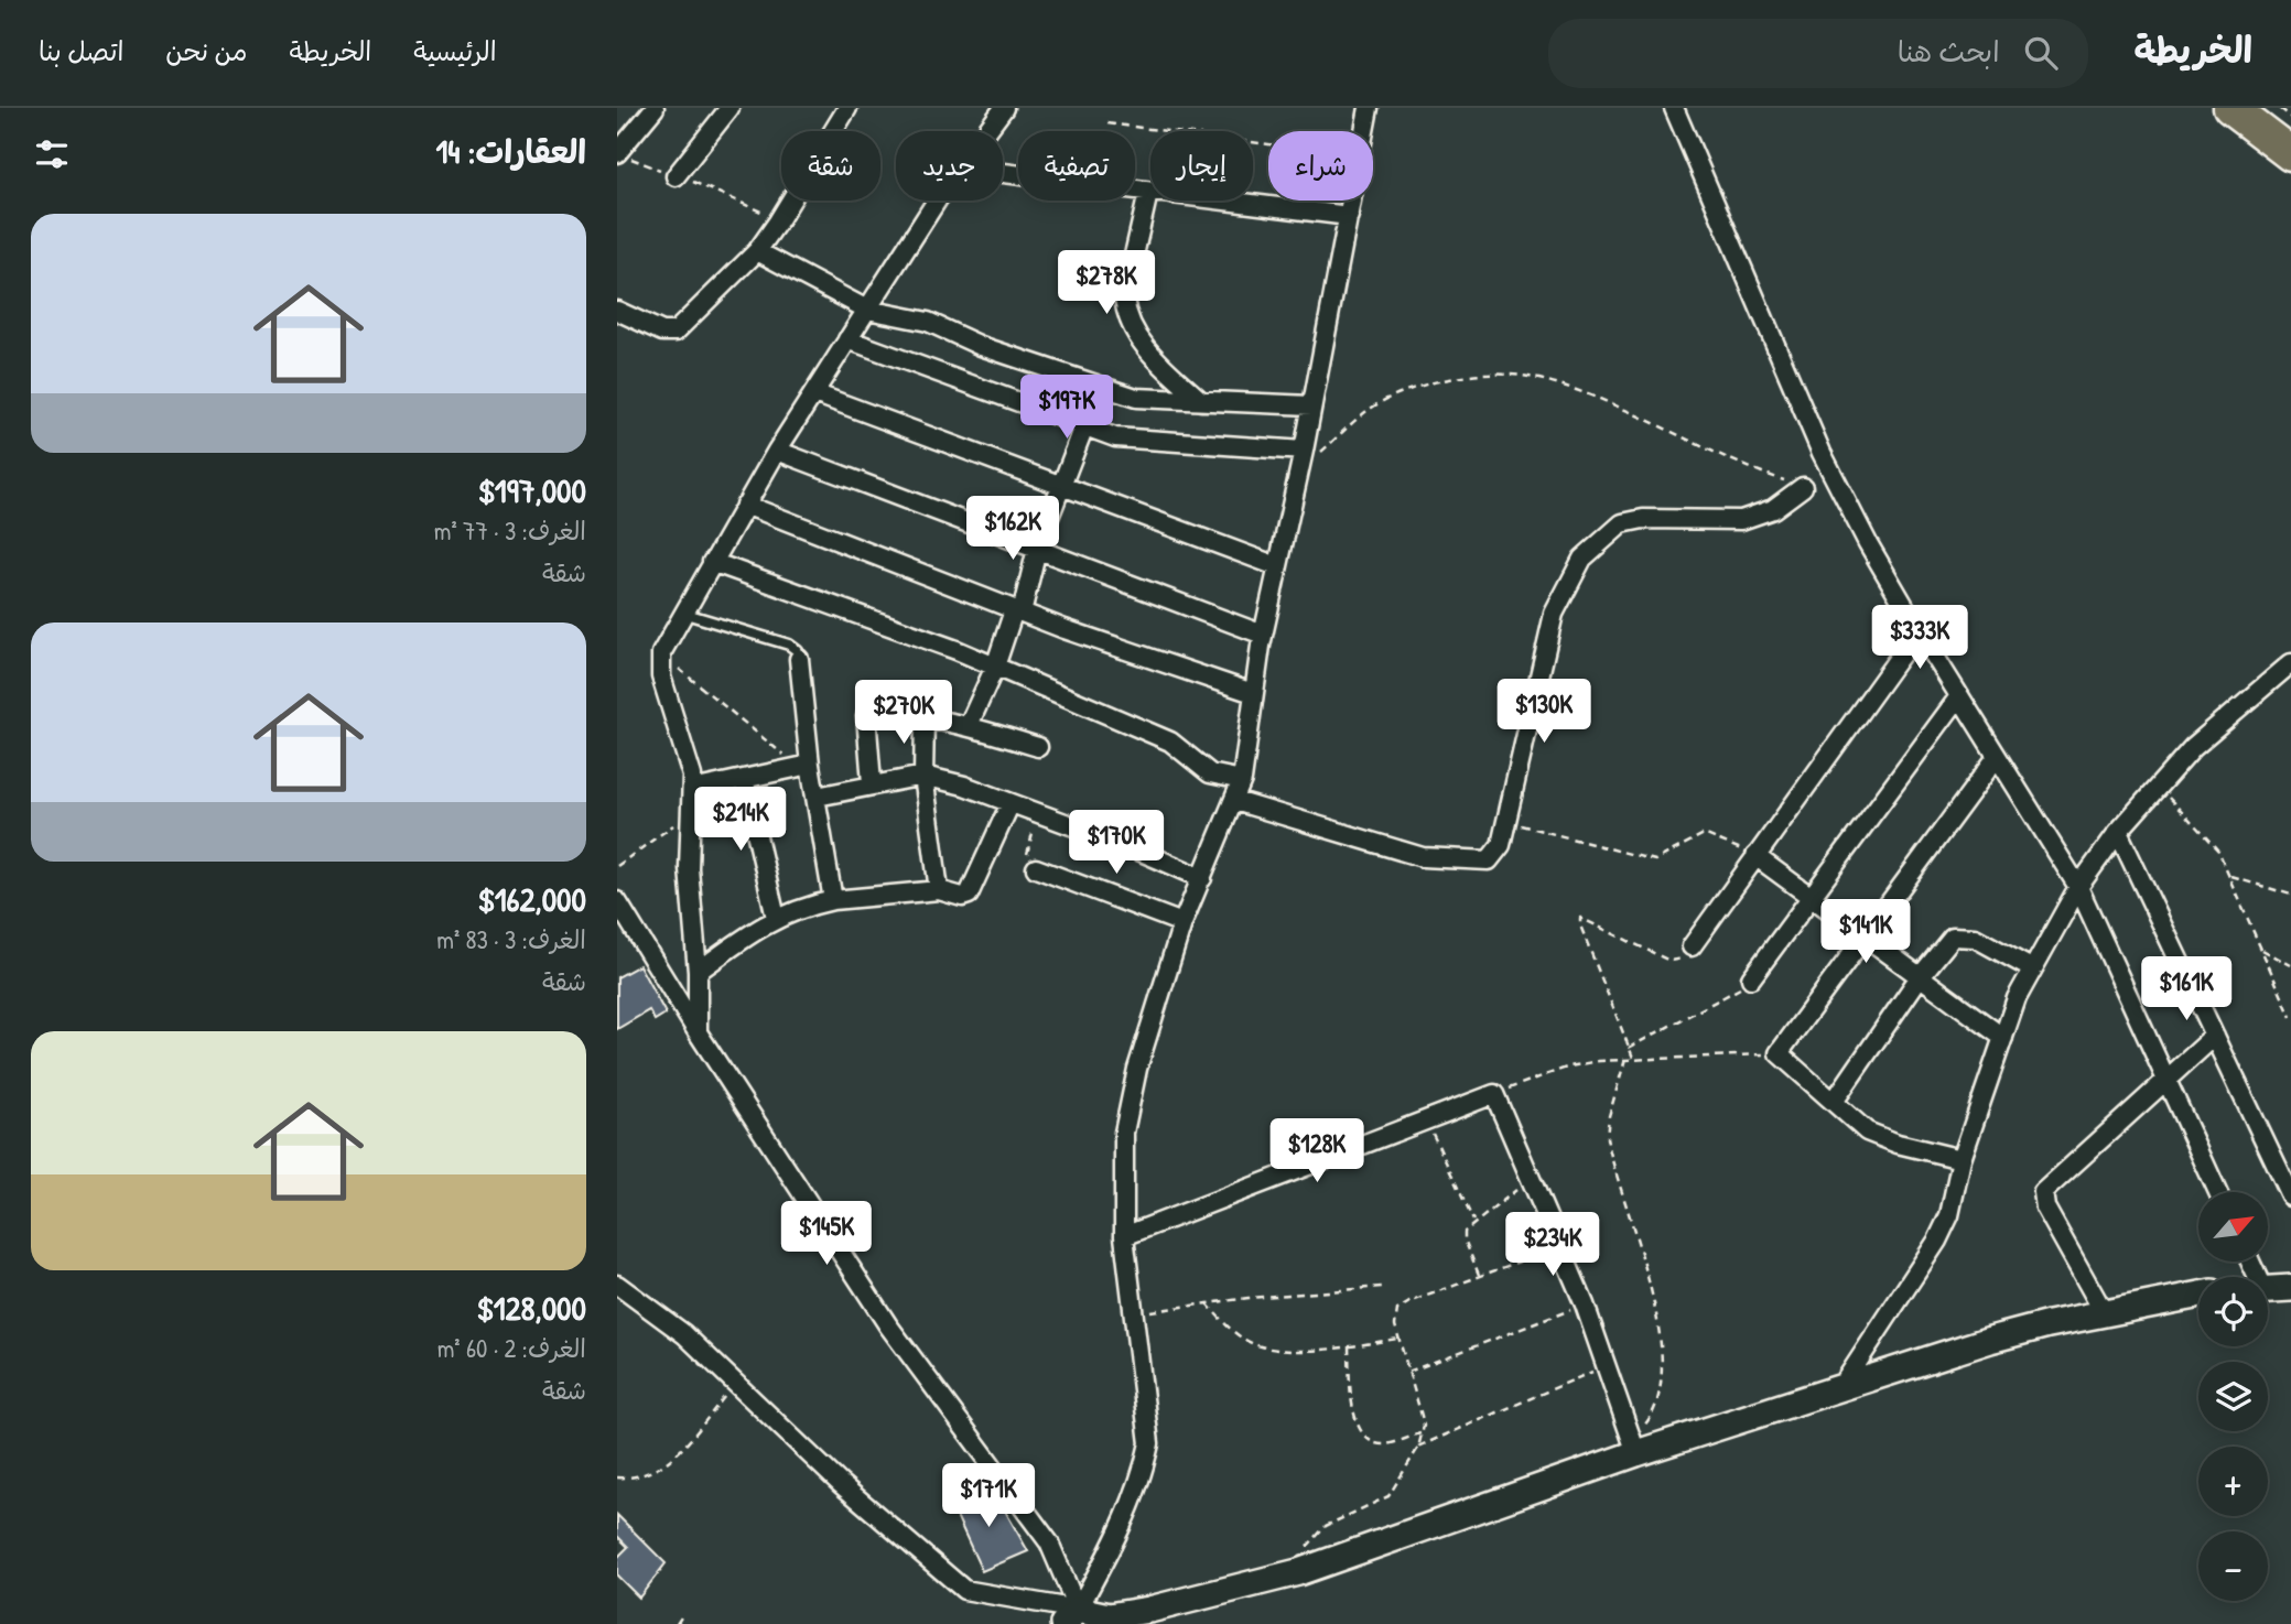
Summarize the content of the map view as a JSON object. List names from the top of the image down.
{
  "north": "top right",
  "page": {
    "header": "الخريطة",
    "search": "ابحث هنا",
    "nav": [
      "الرئيسية",
      "الخريطة",
      "من نحن",
      "اتصل بنا"
    ],
    "heading": "العقارات: 14",
    "chip": [
      "شراء",
      "إيجار",
      "تصفية",
      "جديد",
      "شقة"
    ],
    "list": [
      {
        "name": "$197,000",
        "note": "الغرف: 3 · 77 m² · شقة"
      },
      {
        "name": "$162,000",
        "note": "الغرف: 3 · 83 m² · شقة"
      },
      {
        "name": "$128,000",
        "note": "الغرف: 2 · 60 m² · شقة"
      }
    ],
    "price": [
      "$278K",
      "$197K",
      "$162K",
      "$333K",
      "$130K",
      "$270K",
      "$214K",
      "$170K",
      "$141K",
      "$161K",
      "$128K",
      "$145K",
      "$234K",
      "$171K"
    ],
    "map_buttons": ["+", "−"]
  }
}
